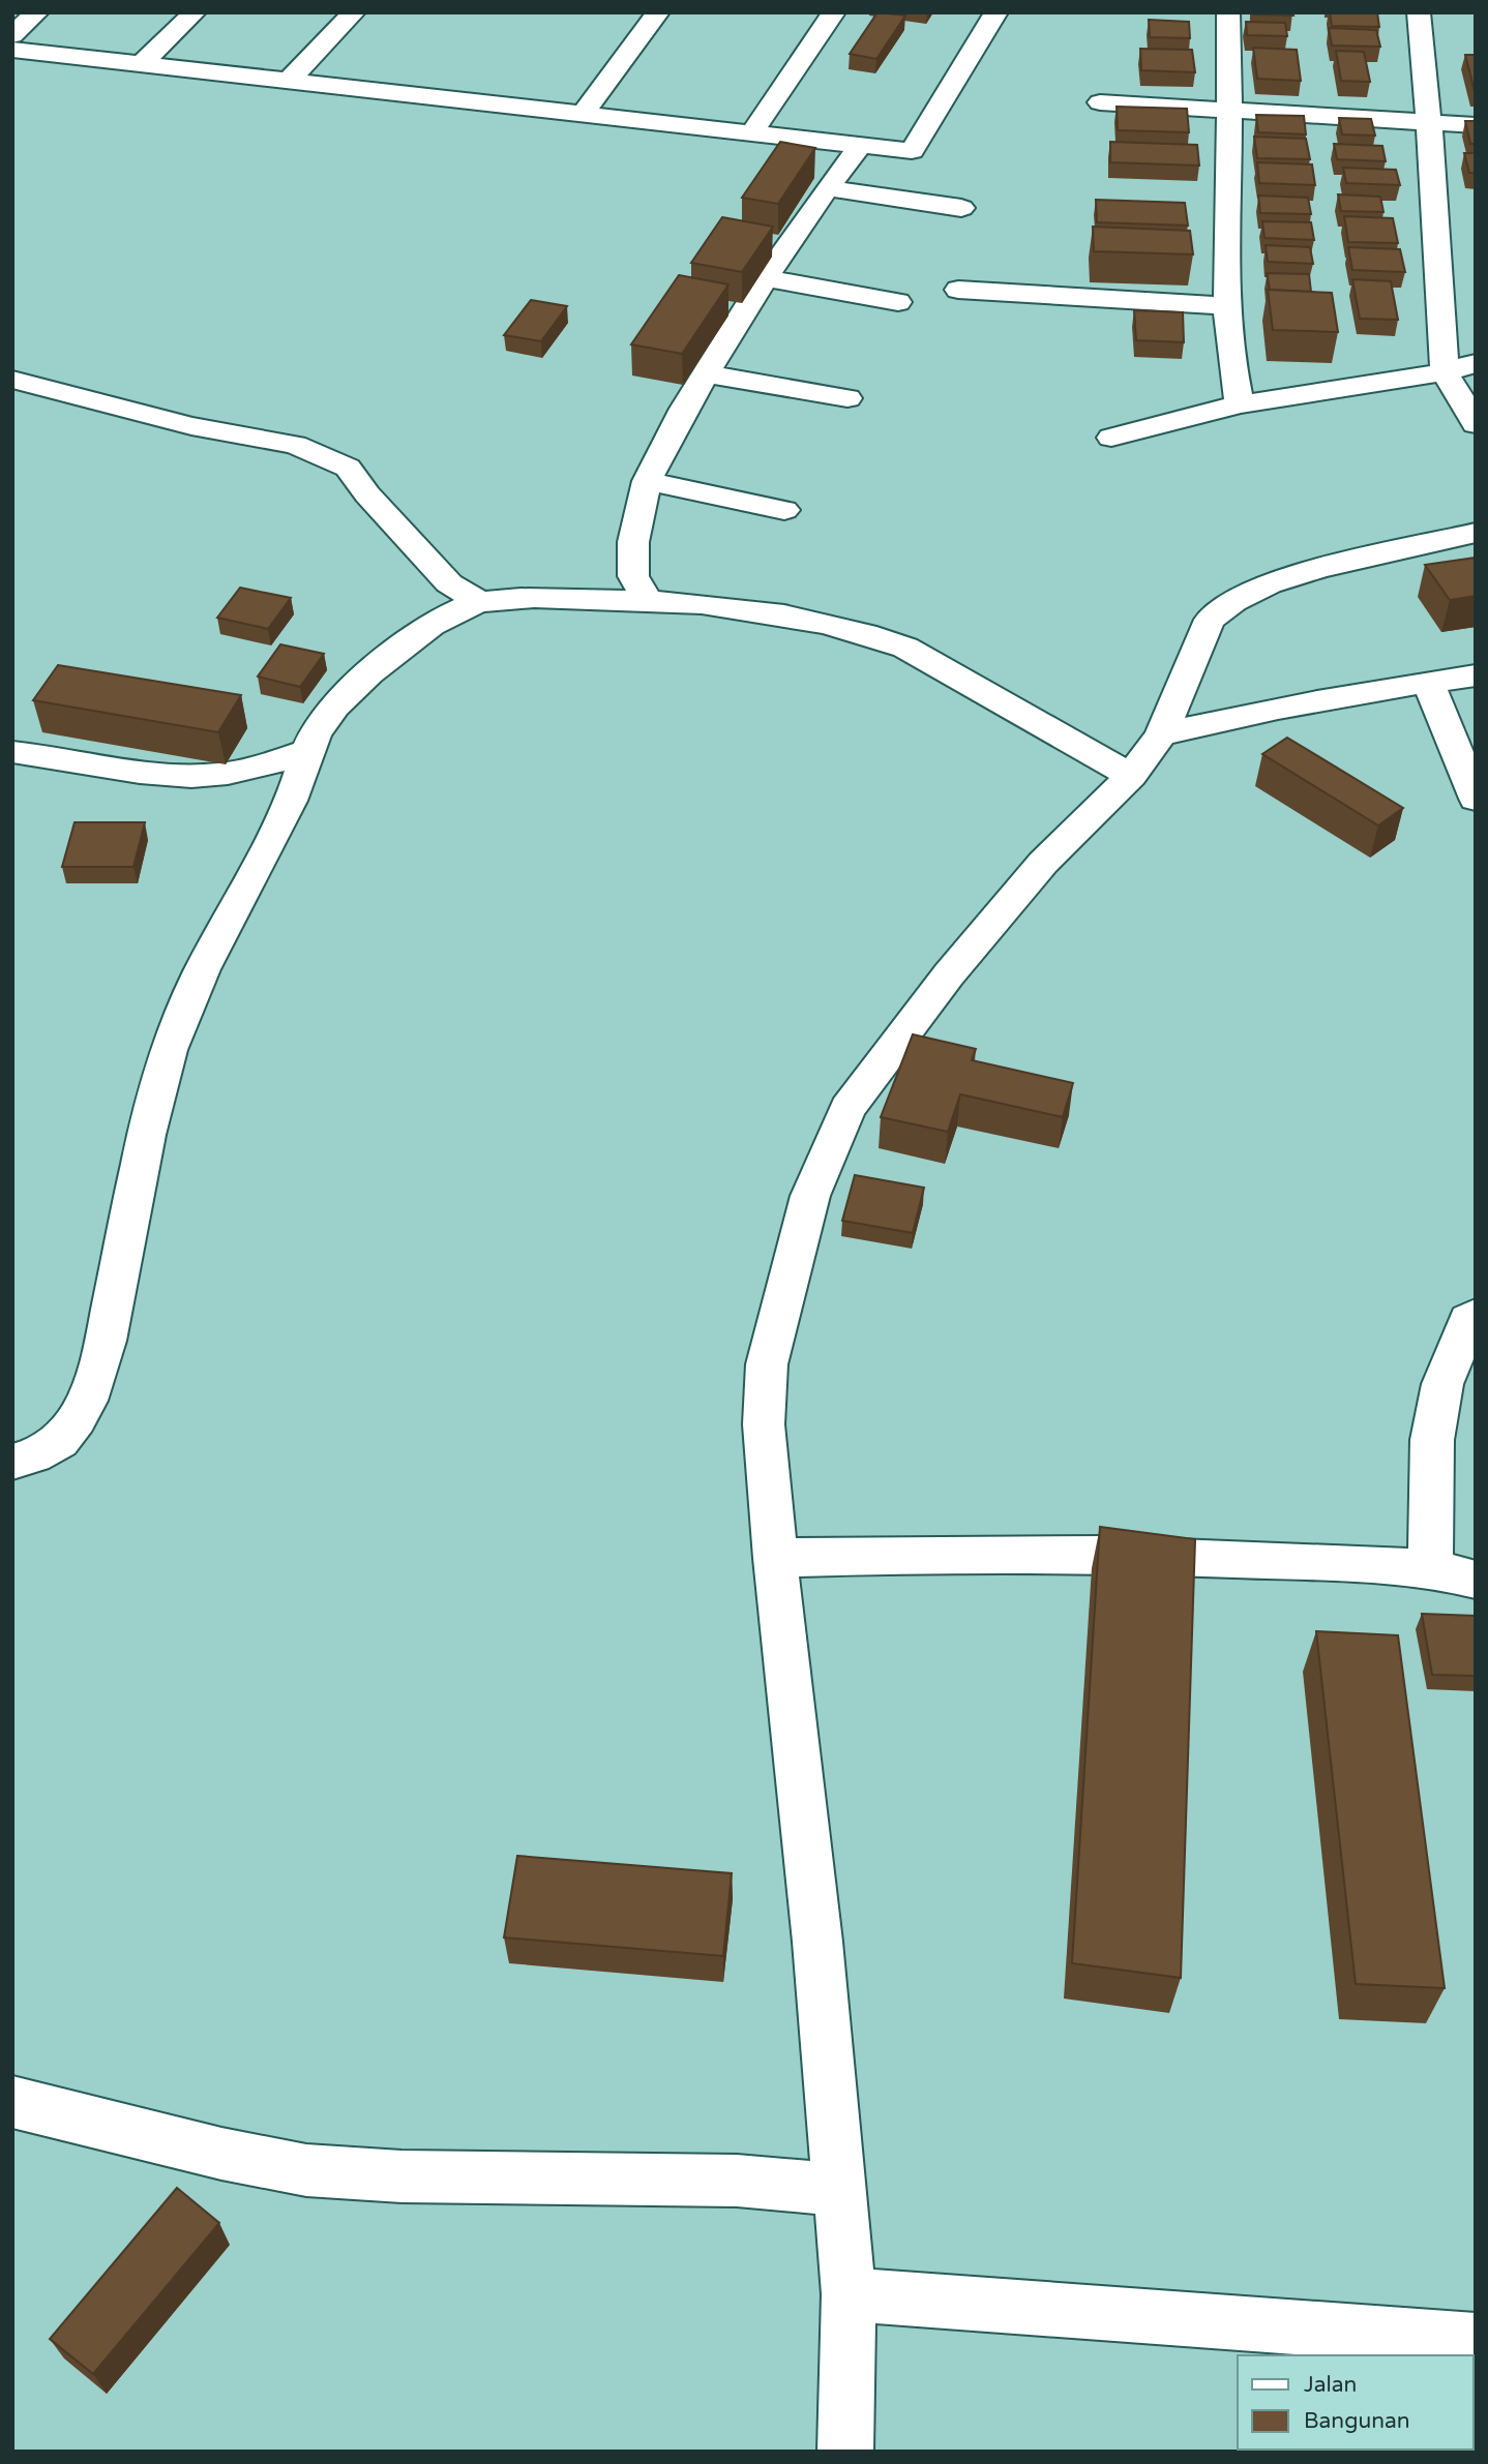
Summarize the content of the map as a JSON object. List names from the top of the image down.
{
  "legend": ["Jalan", "Bangunan"]
}
